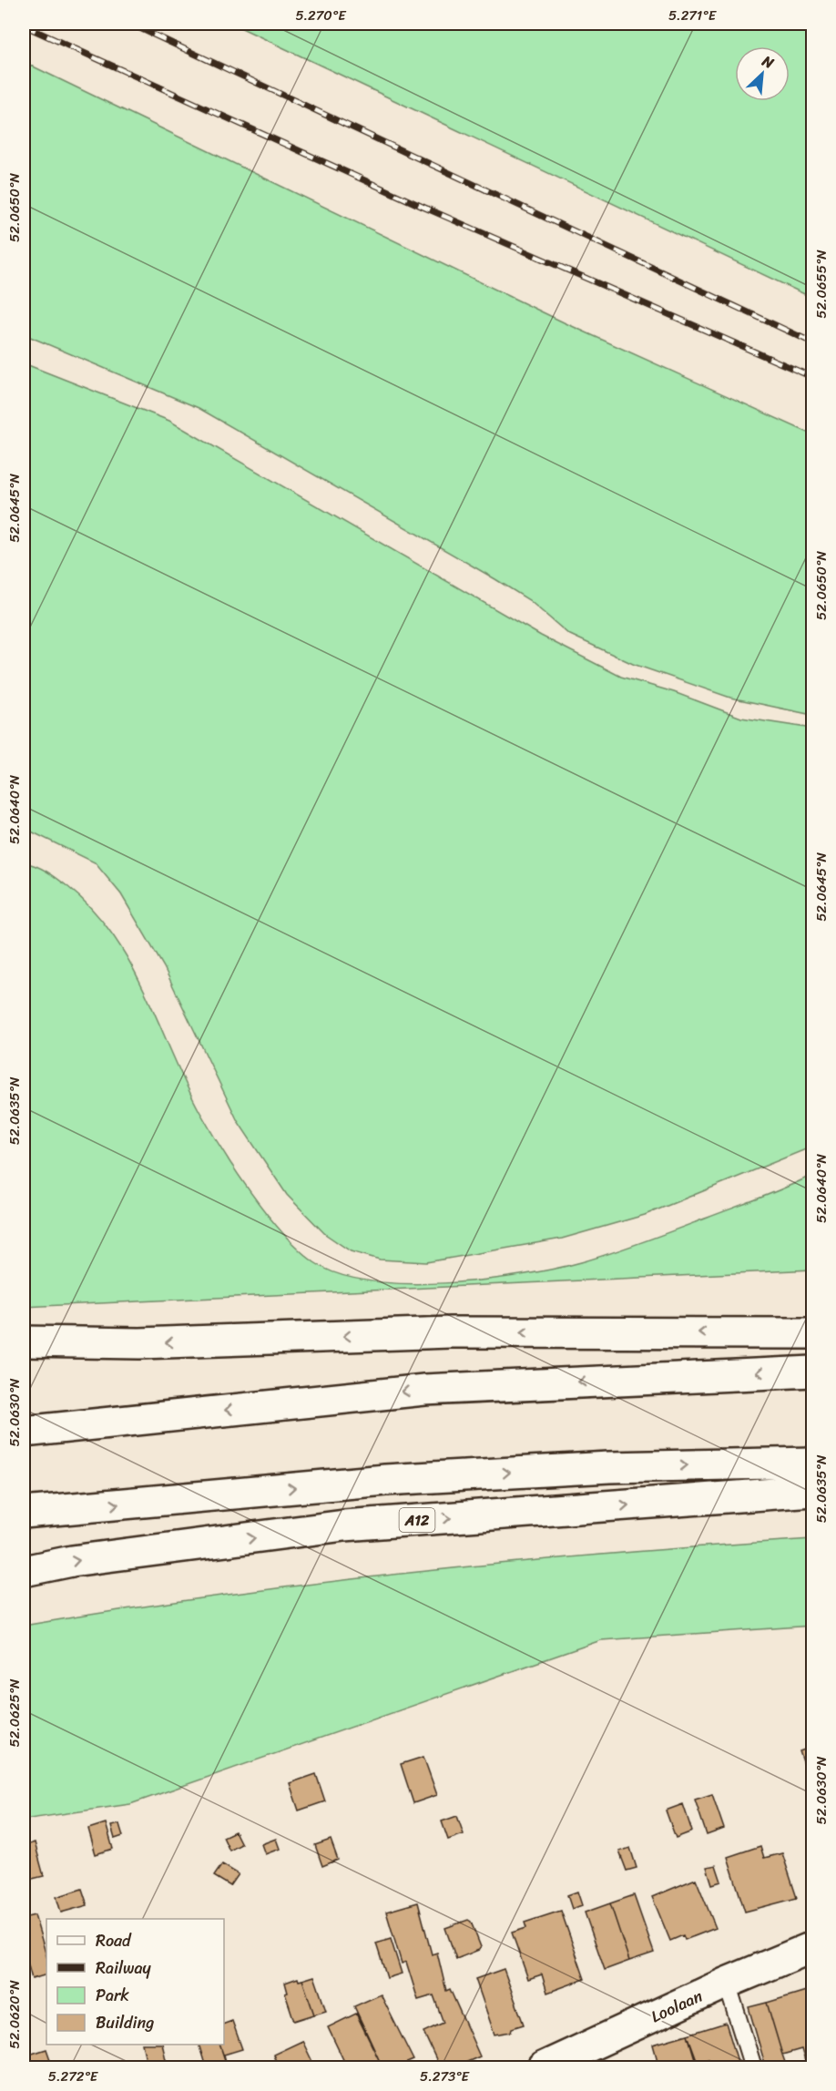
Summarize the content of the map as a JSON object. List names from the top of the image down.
{
  "streets": {
    "main road": ["A12", "Loolaan"]
  },
  "legend": [
    "Road",
    "Railway",
    "Park",
    "Building"
  ],
  "north": "top right",
  "coordinates": [
    "5.270°E",
    "5.271°E",
    "52.0650°N",
    "52.0655°N",
    "52.0645°N",
    "52.0640°N",
    "52.0635°N",
    "52.0630°N",
    "52.0625°N",
    "52.0620°N",
    "5.272°E",
    "5.273°E"
  ]
}
